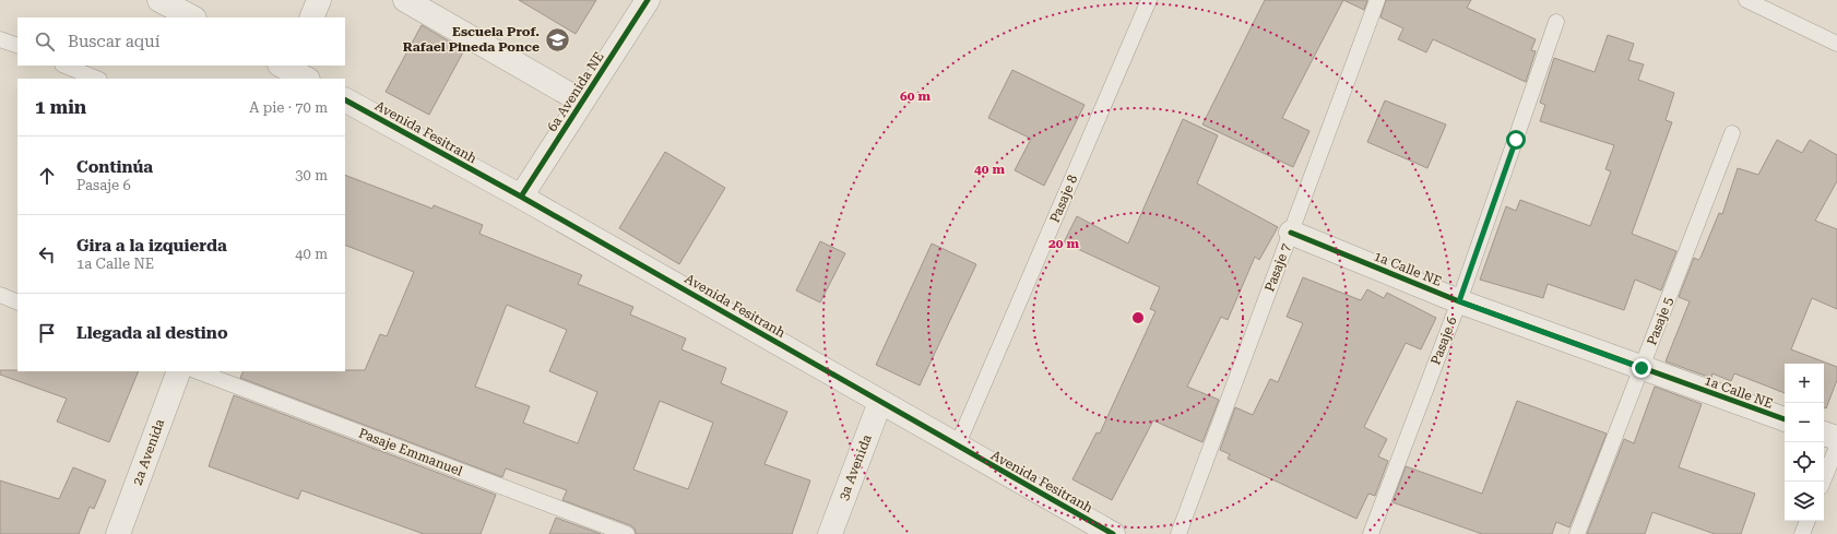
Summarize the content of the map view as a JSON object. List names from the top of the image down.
{
  "streets": {
    "street": [
      "6a Avenida NE",
      "Avenida Fesitranh",
      "1a Calle NE",
      "2a Avenida",
      "3a Avenida"
    ],
    "lane": [
      "Pasaje 8",
      "Pasaje 7",
      "Pasaje 5",
      "Pasaje 6",
      "Pasaje Emmanuel"
    ]
  },
  "crossings": [
    ["6a Avenida NE", "Avenida Fesitranh"],
    ["Avenida Fesitranh", "Pasaje 8"],
    ["Avenida Fesitranh", "3a Avenida"],
    ["Pasaje 7", "1a Calle NE"],
    ["1a Calle NE", "Pasaje 5"],
    ["1a Calle NE", "Pasaje 6"]
  ],
  "places": {
    "school or university": ["Escuela Prof. Rafael Pineda Ponce"]
  },
  "page": {
    "search": "Buscar aquí",
    "heading": ["1 min", "A pie · 70 m"],
    "list": [
      ["Continúa", "Pasaje 6", "30 m"],
      ["Gira a la izquierda", "1a Calle NE", "40 m"],
      "Llegada al destino"
    ],
    "map_buttons": ["+", "−"]
  },
  "rings": ["60 m", "40 m", "20 m"]
}
